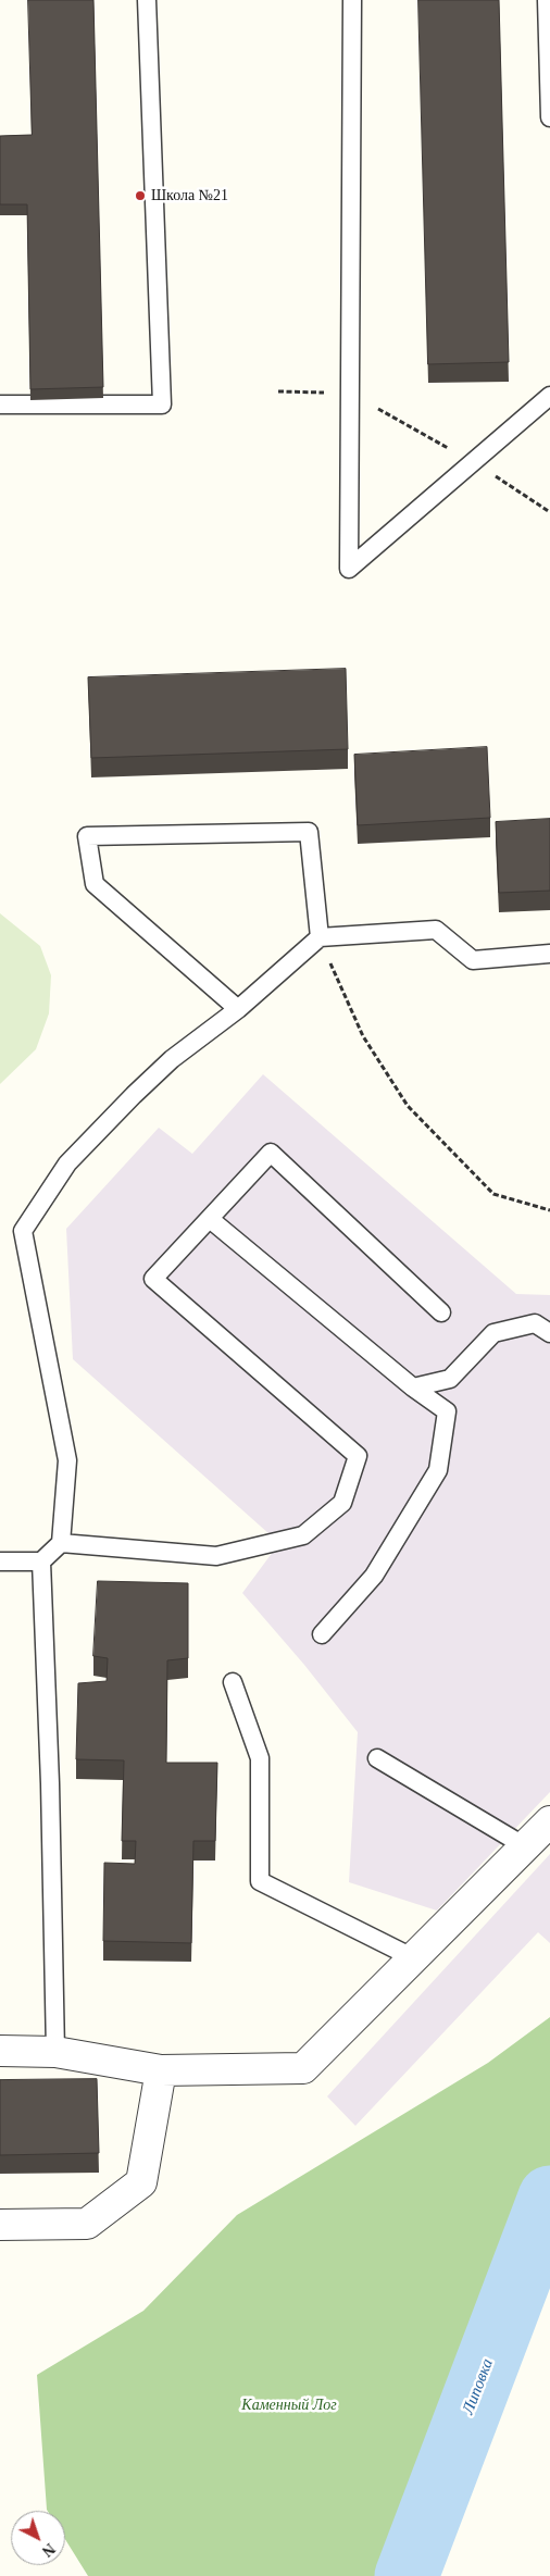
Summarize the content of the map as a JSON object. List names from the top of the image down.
{
  "water": ["Липовка"],
  "parks": ["Каменный Лог"],
  "places": ["Школа №21"],
  "north": "bottom right"
}
